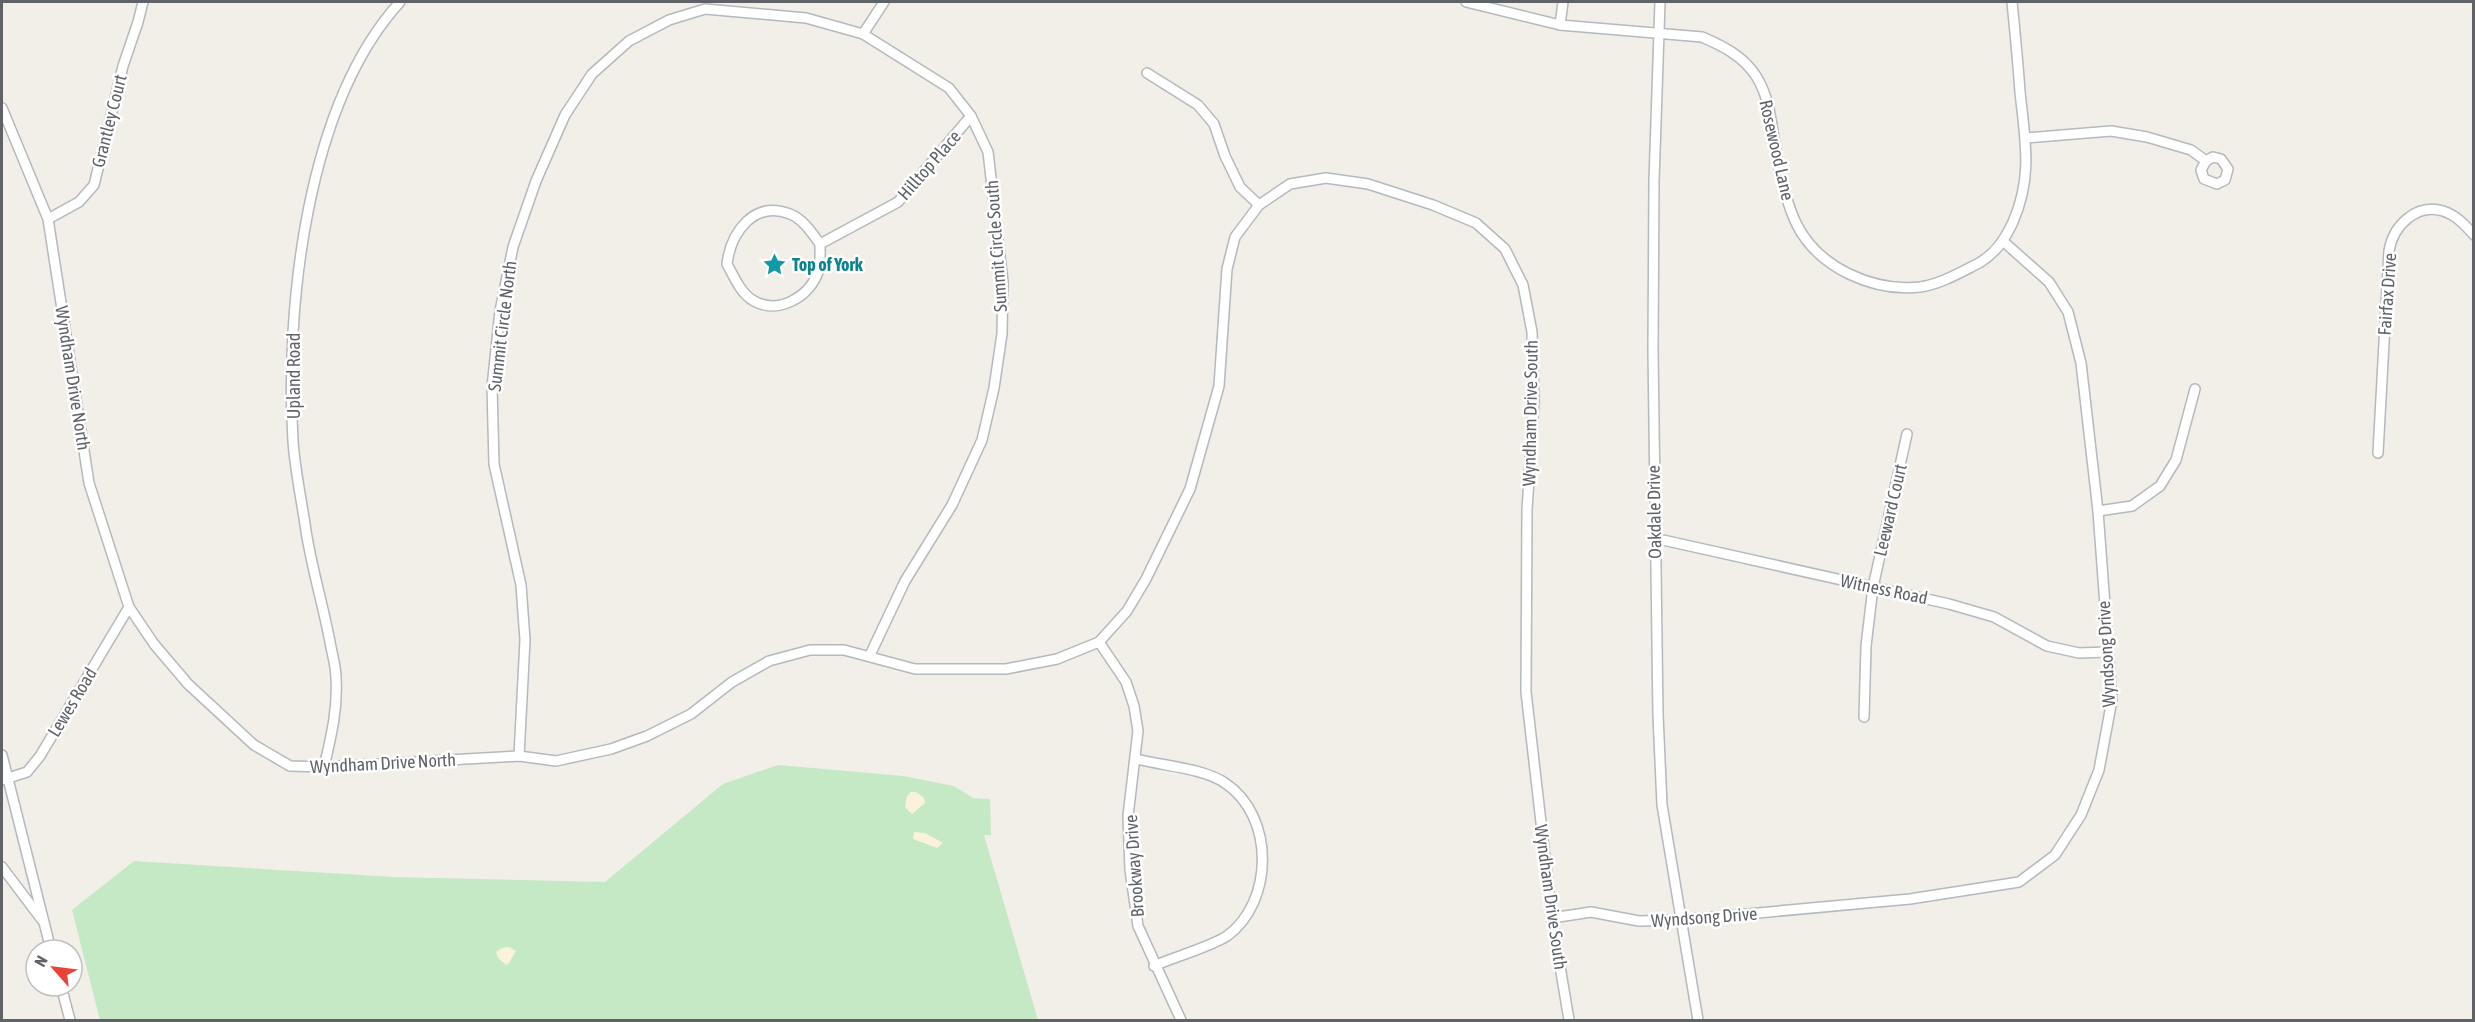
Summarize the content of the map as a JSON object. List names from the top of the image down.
{
  "streets": {
    "street": [
      "Grantley Court",
      "Rosewood Lane",
      "Hilltop Place",
      "Summit Circle South",
      "Fairfax Drive",
      "Summit Circle North",
      "Upland Road",
      "Wyndham Drive North",
      "Wyndham Drive South",
      "Leeward Court",
      "Oakdale Drive",
      "Witness Road",
      "Wyndsong Drive",
      "Lewes Road",
      "Brookway Drive"
    ]
  },
  "crossings": [
    ["Grantley Court", "Wyndham Drive North"],
    ["Rosewood Lane", "Oakdale Drive"],
    ["Rosewood Lane", "Wyndsong Drive"],
    ["Hilltop Place", "Summit Circle South"],
    ["Summit Circle South", "Summit Circle North"],
    ["Summit Circle South", "Wyndham Drive North"],
    ["Summit Circle South", "Wyndham Drive South"],
    ["Summit Circle North", "Wyndham Drive North"],
    ["Upland Road", "Wyndham Drive North"],
    ["Wyndham Drive North", "Wyndham Drive South"],
    ["Wyndham Drive North", "Lewes Road"],
    ["Wyndham Drive South", "Wyndsong Drive"],
    ["Wyndham Drive South", "Brookway Drive"],
    ["Leeward Court", "Witness Road"],
    ["Oakdale Drive", "Witness Road"],
    ["Oakdale Drive", "Wyndsong Drive"],
    ["Witness Road", "Wyndsong Drive"]
  ],
  "places": {
    "place": ["Top of York"]
  },
  "north": "top left"
}
